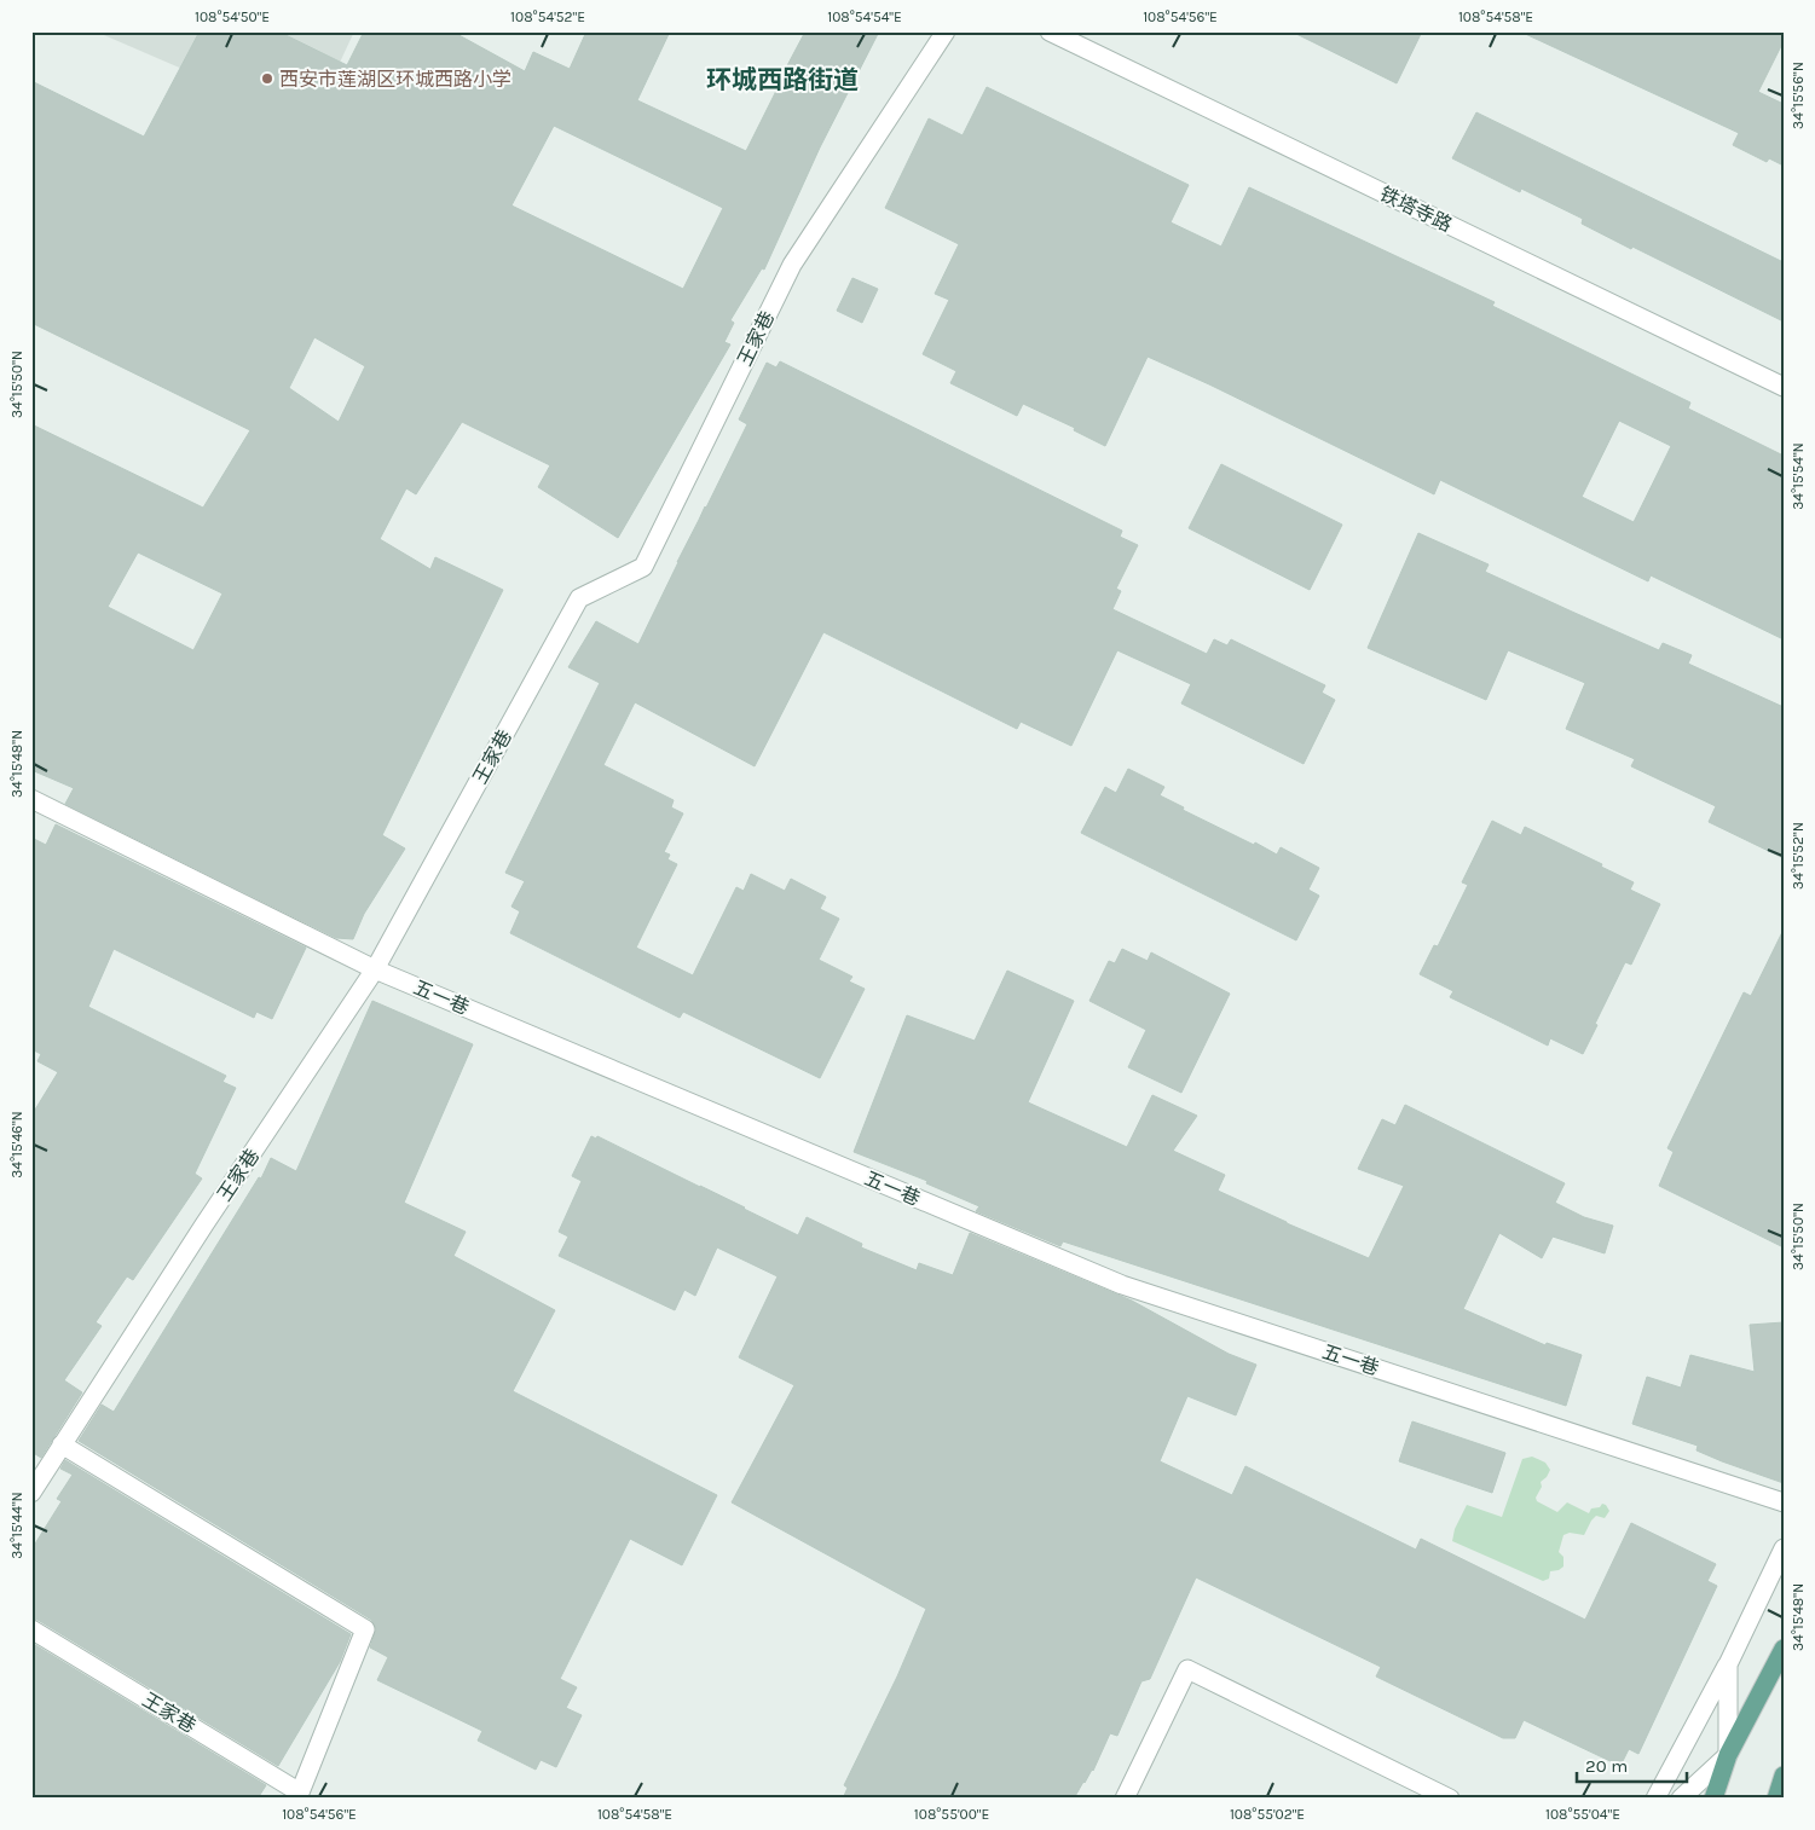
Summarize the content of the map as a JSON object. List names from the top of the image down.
{
  "streets": {
    "street": ["铁塔寺路", "王家巷", "五一巷"]
  },
  "crossings": [
    ["王家巷", "五一巷"]
  ],
  "districts": ["环城西路街道"],
  "places": ["西安市莲湖区环城西路小学"],
  "scale_bar": "20 m",
  "coordinates": [
    "108°54'50\"E",
    "108°54'52\"E",
    "108°54'54\"E",
    "108°54'56\"E",
    "108°54'58\"E",
    "34°15'56\"N",
    "34°15'50\"N",
    "34°15'54\"N",
    "34°15'48\"N",
    "34°15'52\"N",
    "34°15'46\"N",
    "34°15'44\"N",
    "108°55'00\"E",
    "108°55'02\"E",
    "108°55'04\"E"
  ]
}
